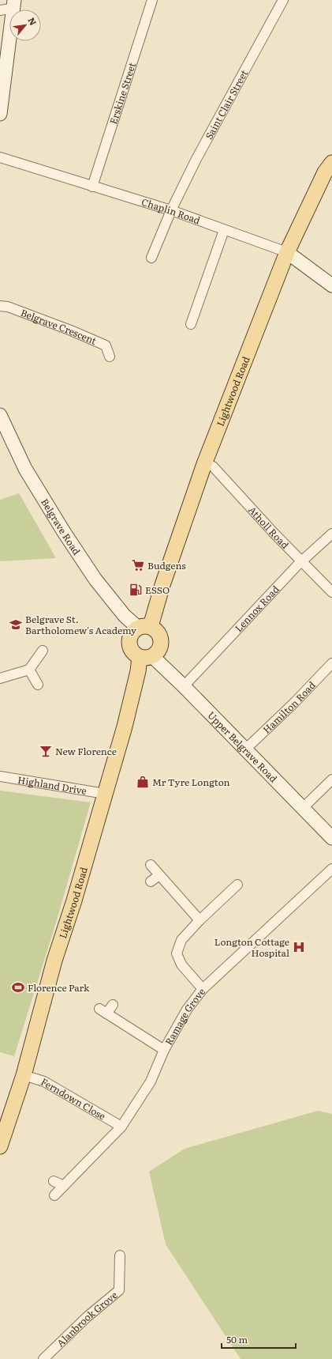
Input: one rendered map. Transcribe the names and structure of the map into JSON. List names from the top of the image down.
{
  "streets": {
    "main road": [
      "Chaplin Road",
      "Lightwood Road",
      "Belgrave Road",
      "Upper Belgrave Road"
    ],
    "street": [
      "Erskine Street",
      "Saint Clair Street",
      "Belgrave Crescent",
      "Atholl Road",
      "Lennox Road",
      "Hamilton Road",
      "Highland Drive",
      "Ramage Grove",
      "Ferndown Close",
      "Alanbrook Grove"
    ]
  },
  "crossings": [
    ["Erskine Street", "Chaplin Road"],
    ["Saint Clair Street", "Chaplin Road"],
    ["Chaplin Road", "Lightwood Road"],
    ["Lightwood Road", "Belgrave Road"],
    ["Lightwood Road", "Atholl Road"],
    ["Lightwood Road", "Upper Belgrave Road"],
    ["Lightwood Road", "Highland Drive"],
    ["Lightwood Road", "Ferndown Close"],
    ["Belgrave Road", "Upper Belgrave Road"],
    ["Atholl Road", "Lennox Road"],
    ["Lennox Road", "Upper Belgrave Road"],
    ["Hamilton Road", "Upper Belgrave Road"],
    ["Ramage Grove", "Ferndown Close"]
  ],
  "places": {
    "supermarket": ["Budgens"],
    "fuel station": ["ESSO"],
    "school or university": ["Belgrave St. Bartholomew's Academy"],
    "bar": ["New Florence"],
    "shop": ["Mr Tyre Longton"],
    "hospital": ["Longton Cottage Hospital"],
    "sports": ["Florence Park"]
  },
  "scale_bar": "50 m",
  "north": "top right"
}
